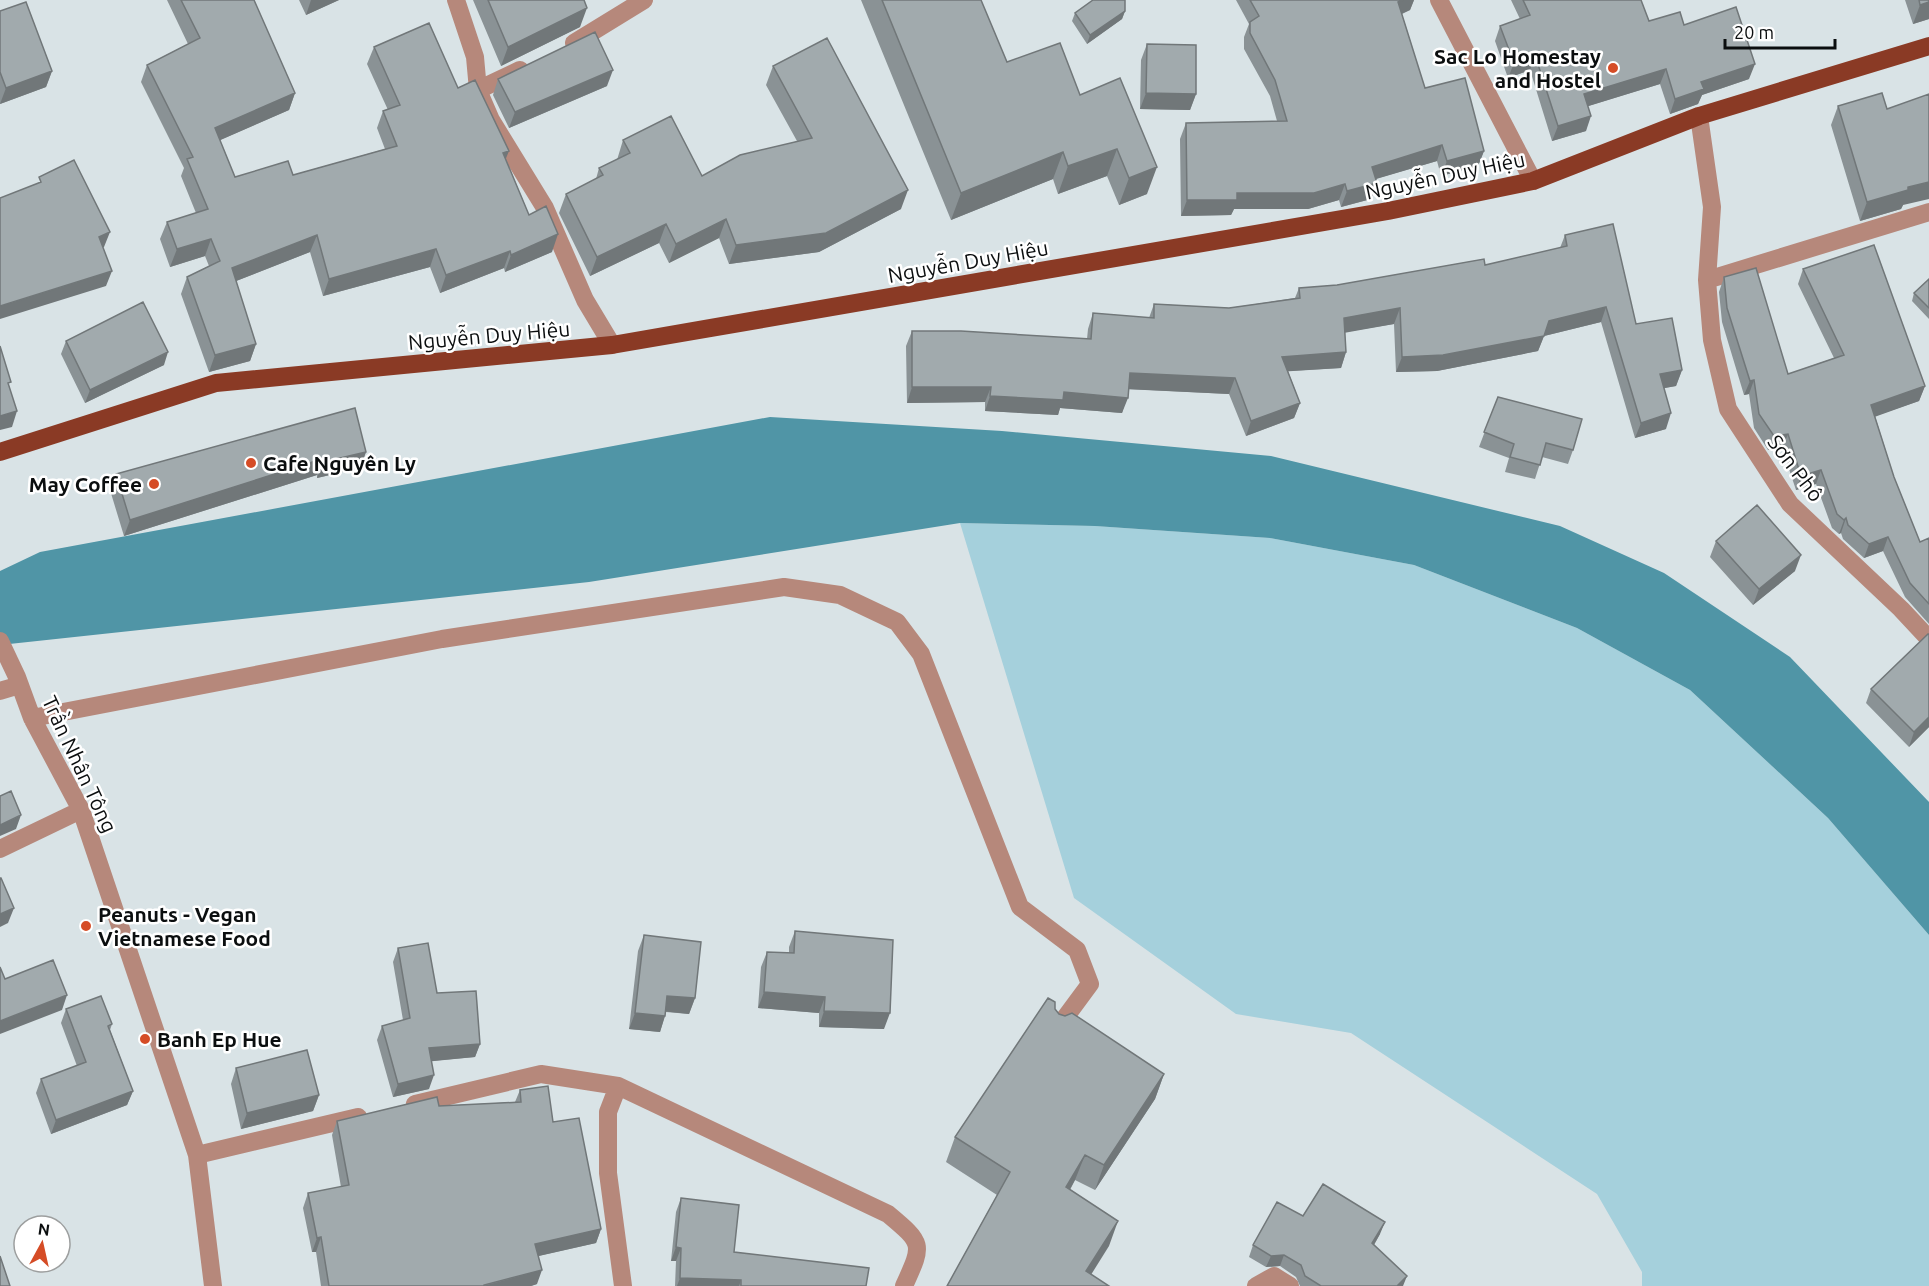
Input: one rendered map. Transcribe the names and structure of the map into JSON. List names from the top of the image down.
{
  "streets": {
    "main road": ["Nguyễn Duy Hiệu"],
    "street": ["Sơn Phô", "Trần Nhân Tông"]
  },
  "crossings": [
    ["Nguyễn Duy Hiệu", "Sơn Phô"]
  ],
  "places": [
    "Sac Lo Homestay and Hostel",
    "Cafe Nguyên Ly",
    "May Coffee",
    "Peanuts - Vegan Vietnamese Food",
    "Banh Ep Hue"
  ],
  "scale_bar": "20 m",
  "north": "top"
}
